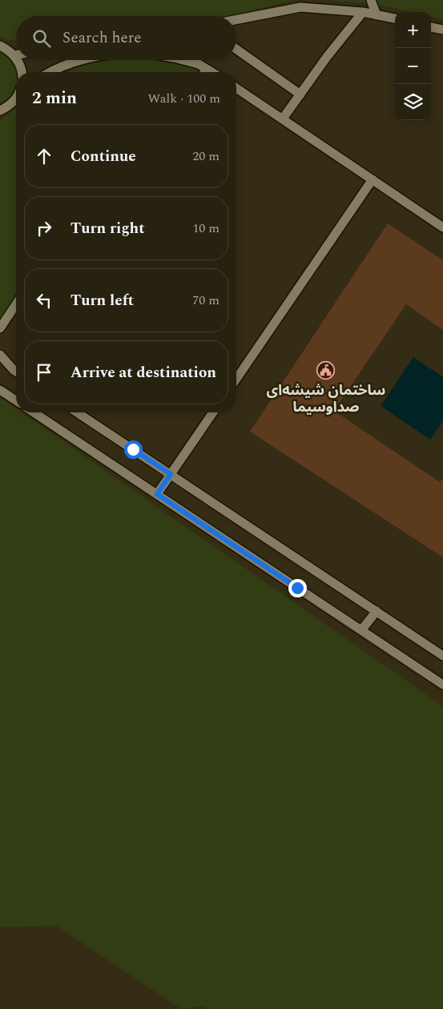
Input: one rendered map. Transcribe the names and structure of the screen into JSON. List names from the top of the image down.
{
  "places": {
    "public building": ["ساختمان شیشه‌ای صداوسیما"]
  },
  "page": {
    "map_buttons": ["+", "−"],
    "search": "Search here",
    "heading": ["2 min", "Walk · 100 m"],
    "list": [
      ["Continue", "20 m"],
      ["Turn right", "10 m"],
      ["Turn left", "70 m"],
      "Arrive at destination"
    ]
  }
}
